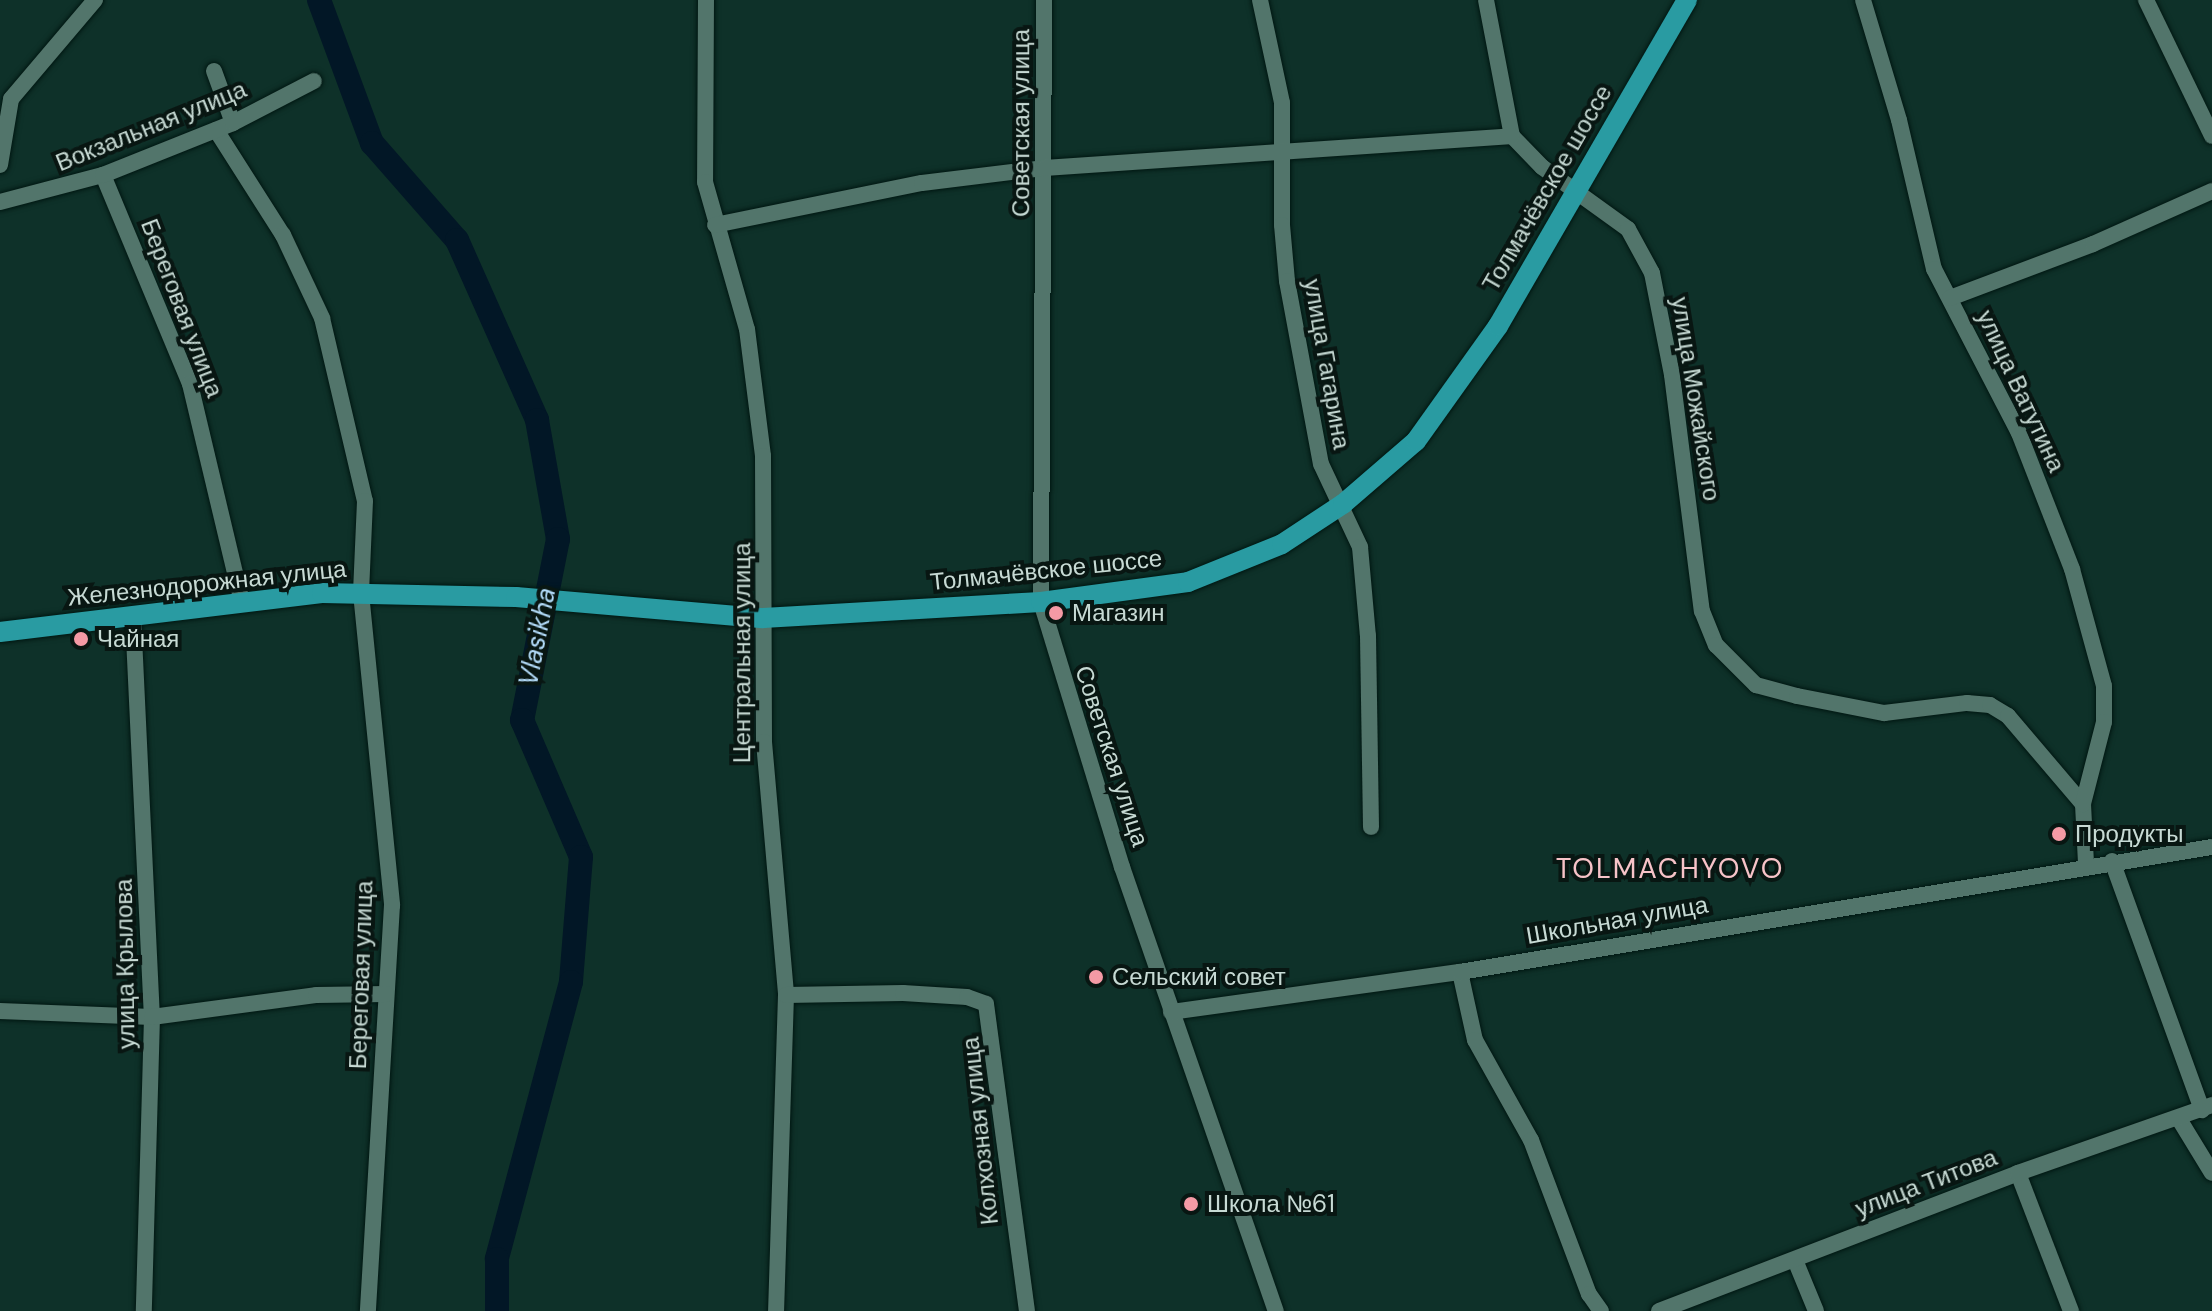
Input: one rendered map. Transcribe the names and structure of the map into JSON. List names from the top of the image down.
{
  "streets": {
    "main road": ["Толмачёвское шоссе", "Железнодорожная улица"],
    "street": [
      "Советская улица",
      "Вокзальная улица",
      "Береговая улица",
      "улица Гагарина",
      "улица Ватутина",
      "улица Можайского",
      "Центральная улица",
      "Школьная улица",
      "улица Крылова",
      "Колхозная улица",
      "улица Титова"
    ]
  },
  "crossings": [
    ["Советская улица", "Толмачёвское шоссе"],
    ["Советская улица", "Школьная улица"],
    ["Вокзальная улица", "Береговая улица"],
    ["Толмачёвское шоссе", "улица Гагарина"],
    ["Толмачёвское шоссе", "улица Можайского"],
    ["Толмачёвское шоссе", "Железнодорожная улица"],
    ["Толмачёвское шоссе", "Центральная улица"],
    ["Береговая улица", "Железнодорожная улица"],
    ["улица Ватутина", "улица Можайского"],
    ["улица Ватутина", "Школьная улица"],
    ["Железнодорожная улица", "улица Крылова"],
    ["Центральная улица", "Колхозная улица"]
  ],
  "districts": ["TOLMACHYOVO"],
  "water": ["Vlasikha"],
  "places": [
    "Магазин",
    "Чайная",
    "Продукты",
    "Сельский совет",
    "Школа №61"
  ]
}
